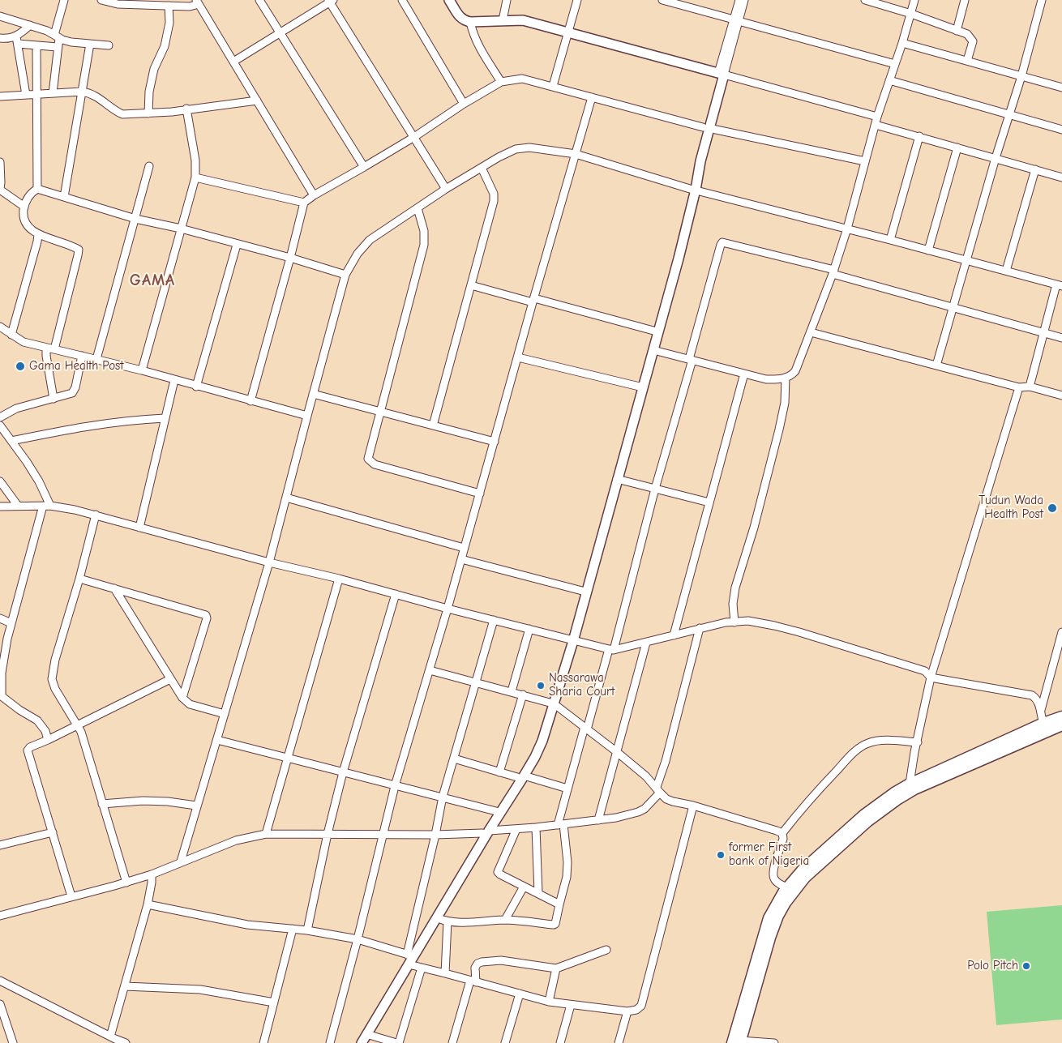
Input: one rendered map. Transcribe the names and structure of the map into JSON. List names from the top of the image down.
{
  "districts": ["GAMA"],
  "places": [
    "Gama Health Post",
    "Tudun Wada Health Post",
    "Nassarawa Sharia Court",
    "former First bank of Nigeria",
    "Polo Pitch"
  ]
}
